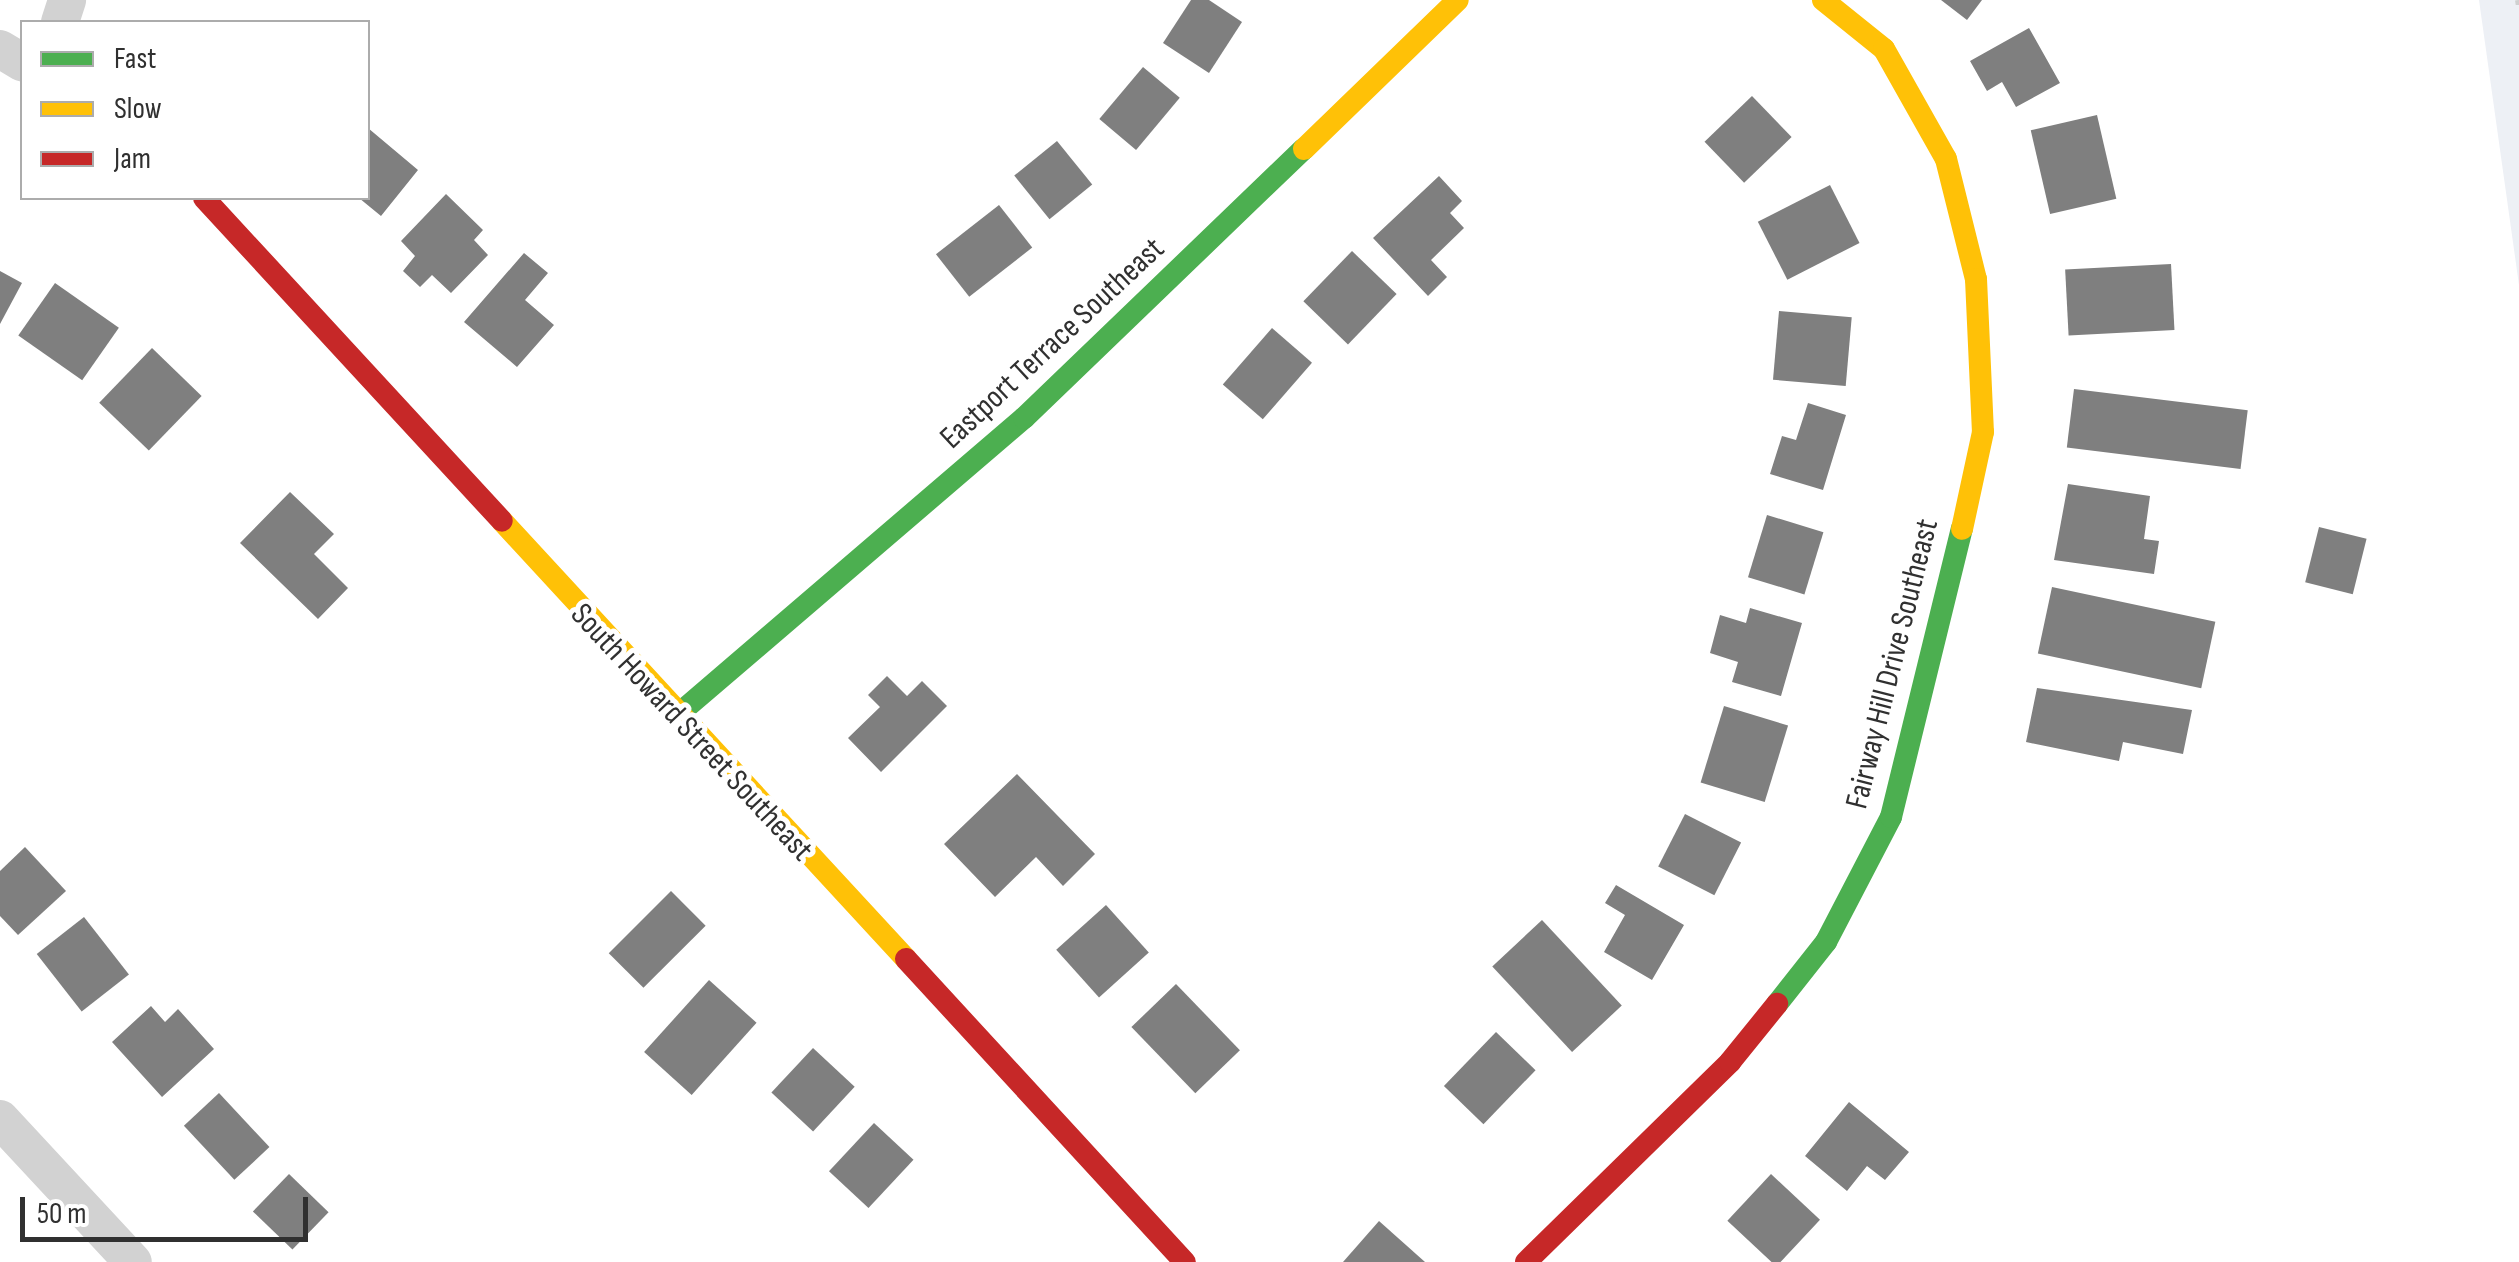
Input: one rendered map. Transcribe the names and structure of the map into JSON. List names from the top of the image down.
{
  "streets": {
    "street": ["Eastport Terrace Southeast", "Fairway Hill Drive Southeast", "South Howard Street Southeast"]
  },
  "crossings": [
    ["Eastport Terrace Southeast", "South Howard Street Southeast"]
  ],
  "legend": ["Fast", "Slow", "Jam"],
  "scale_bar": "50 m"
}
